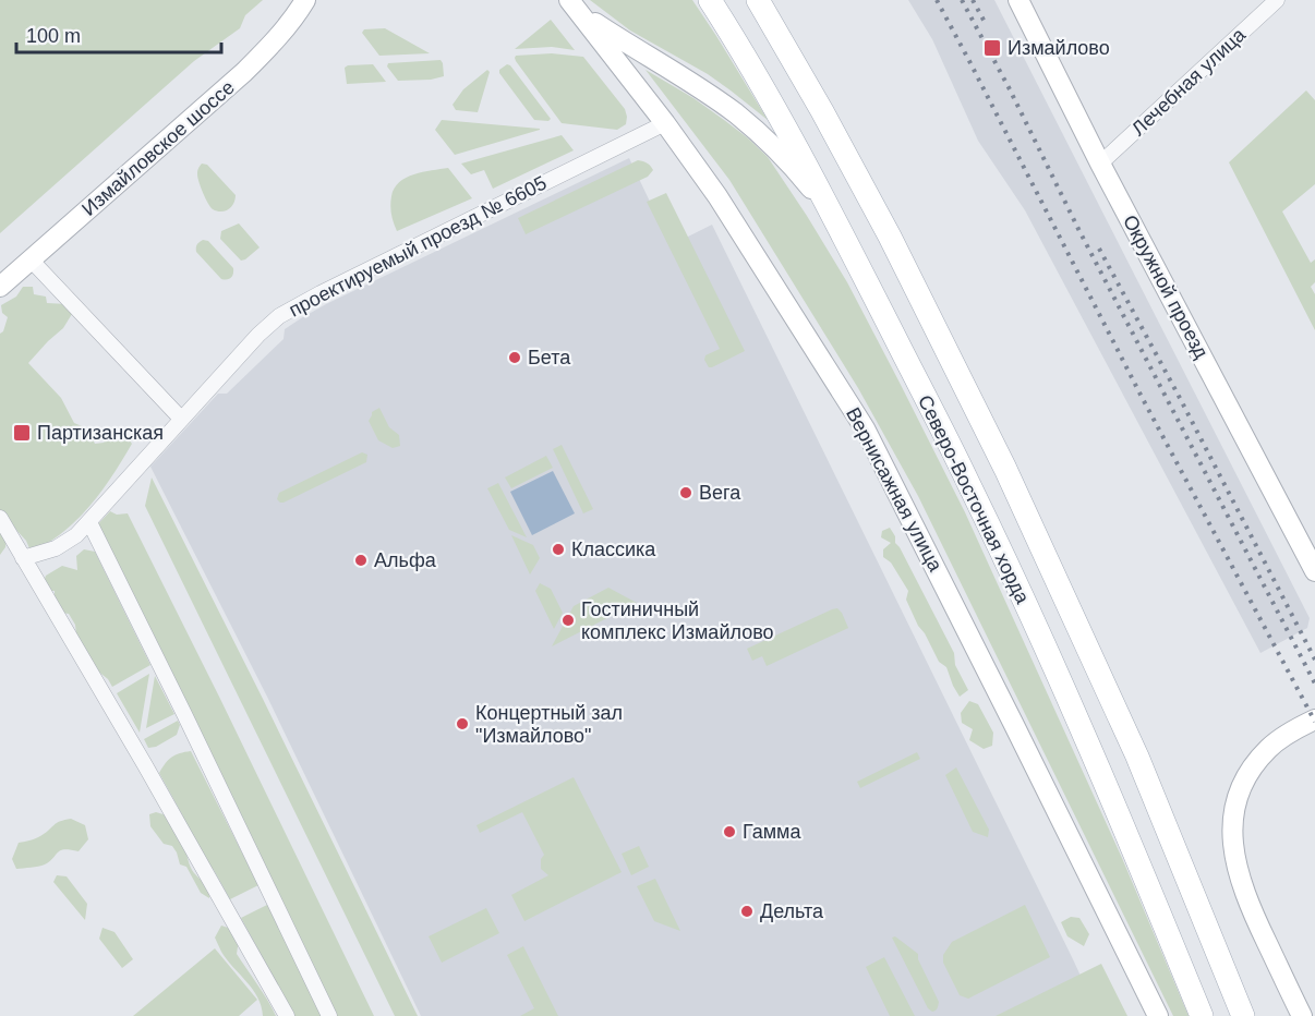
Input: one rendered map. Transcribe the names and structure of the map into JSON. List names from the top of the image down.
{
  "streets": {
    "main road": ["Северо-Восточная хорда"],
    "street": [
      "Лечебная улица",
      "Измайловское шоссе",
      "проектируемый проезд № 6605",
      "Окружной проезд",
      "Вернисажная улица"
    ]
  },
  "crossings": [
    ["Лечебная улица", "Окружной проезд"],
    ["проектируемый проезд № 6605", "Вернисажная улица"]
  ],
  "places": {
    "transit": ["Измайлово", "Партизанская"],
    "other": [
      "Бета",
      "Вега",
      "Классика",
      "Альфа",
      "Гостиничный комплекс Измайлово",
      "Концертный зал \"Измайлово\"",
      "Гамма",
      "Дельта"
    ]
  },
  "scale_bar": "100 m"
}
